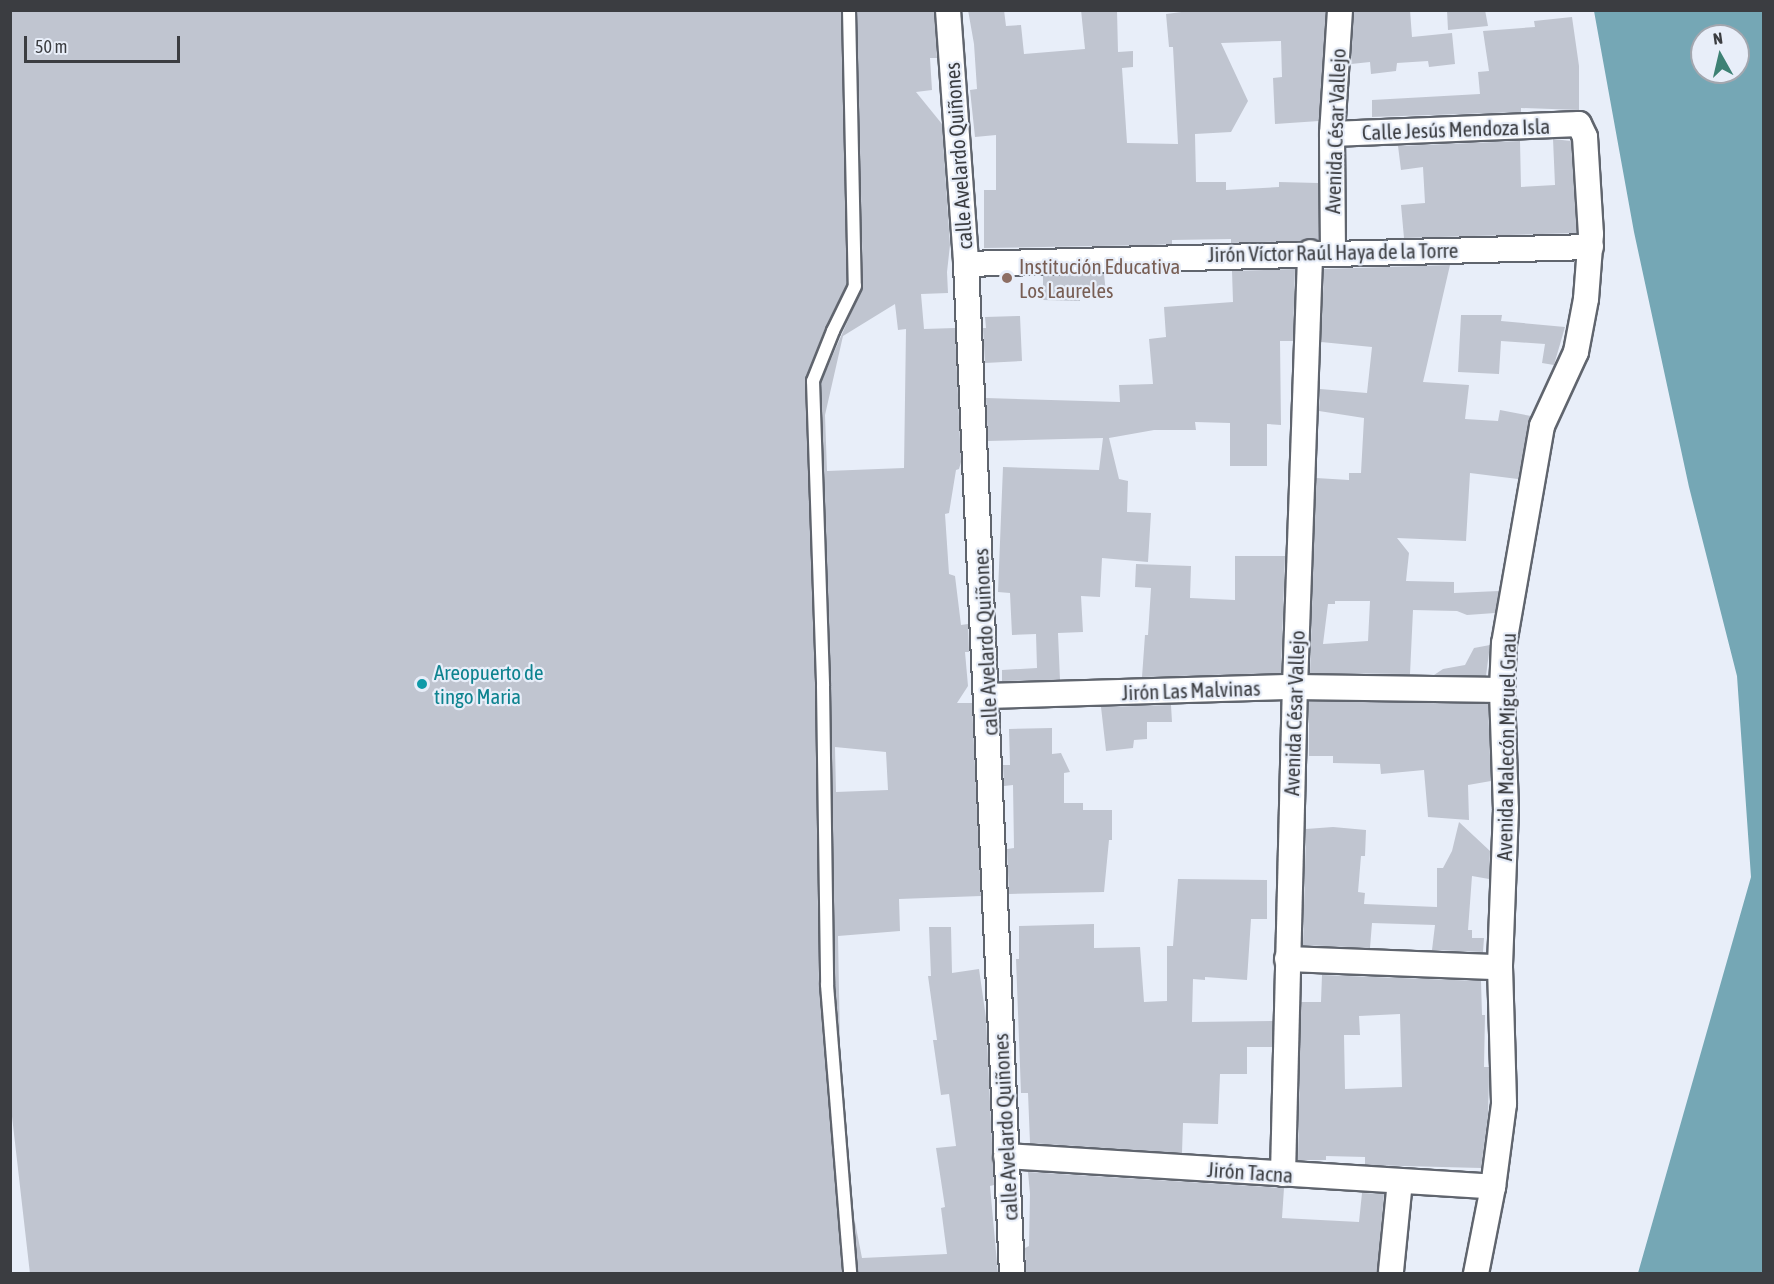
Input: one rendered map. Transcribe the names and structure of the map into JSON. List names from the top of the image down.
{
  "streets": {
    "street": [
      "Calle Jesús Mendoza Isla",
      "Avenida César Vallejo",
      "calle Avelardo Quiñones",
      "Jirón Víctor Raúl Haya de la Torre",
      "Jirón Las Malvinas",
      "Avenida Malecón Miguel Grau",
      "Jirón Tacna"
    ]
  },
  "crossings": [
    ["Calle Jesús Mendoza Isla", "Avenida César Vallejo"],
    ["Calle Jesús Mendoza Isla", "Avenida Malecón Miguel Grau"],
    ["Avenida César Vallejo", "Jirón Víctor Raúl Haya de la Torre"],
    ["Avenida César Vallejo", "Jirón Las Malvinas"],
    ["Avenida César Vallejo", "Jirón Tacna"],
    ["calle Avelardo Quiñones", "Jirón Víctor Raúl Haya de la Torre"],
    ["calle Avelardo Quiñones", "Jirón Las Malvinas"],
    ["calle Avelardo Quiñones", "Jirón Tacna"],
    ["Jirón Víctor Raúl Haya de la Torre", "Avenida Malecón Miguel Grau"],
    ["Jirón Las Malvinas", "Avenida Malecón Miguel Grau"],
    ["Avenida Malecón Miguel Grau", "Jirón Tacna"]
  ],
  "places": ["Institución Educativa Los Laureles", "Areopuerto de tingo Maria"],
  "scale_bar": "50 m",
  "north": "top"
}
